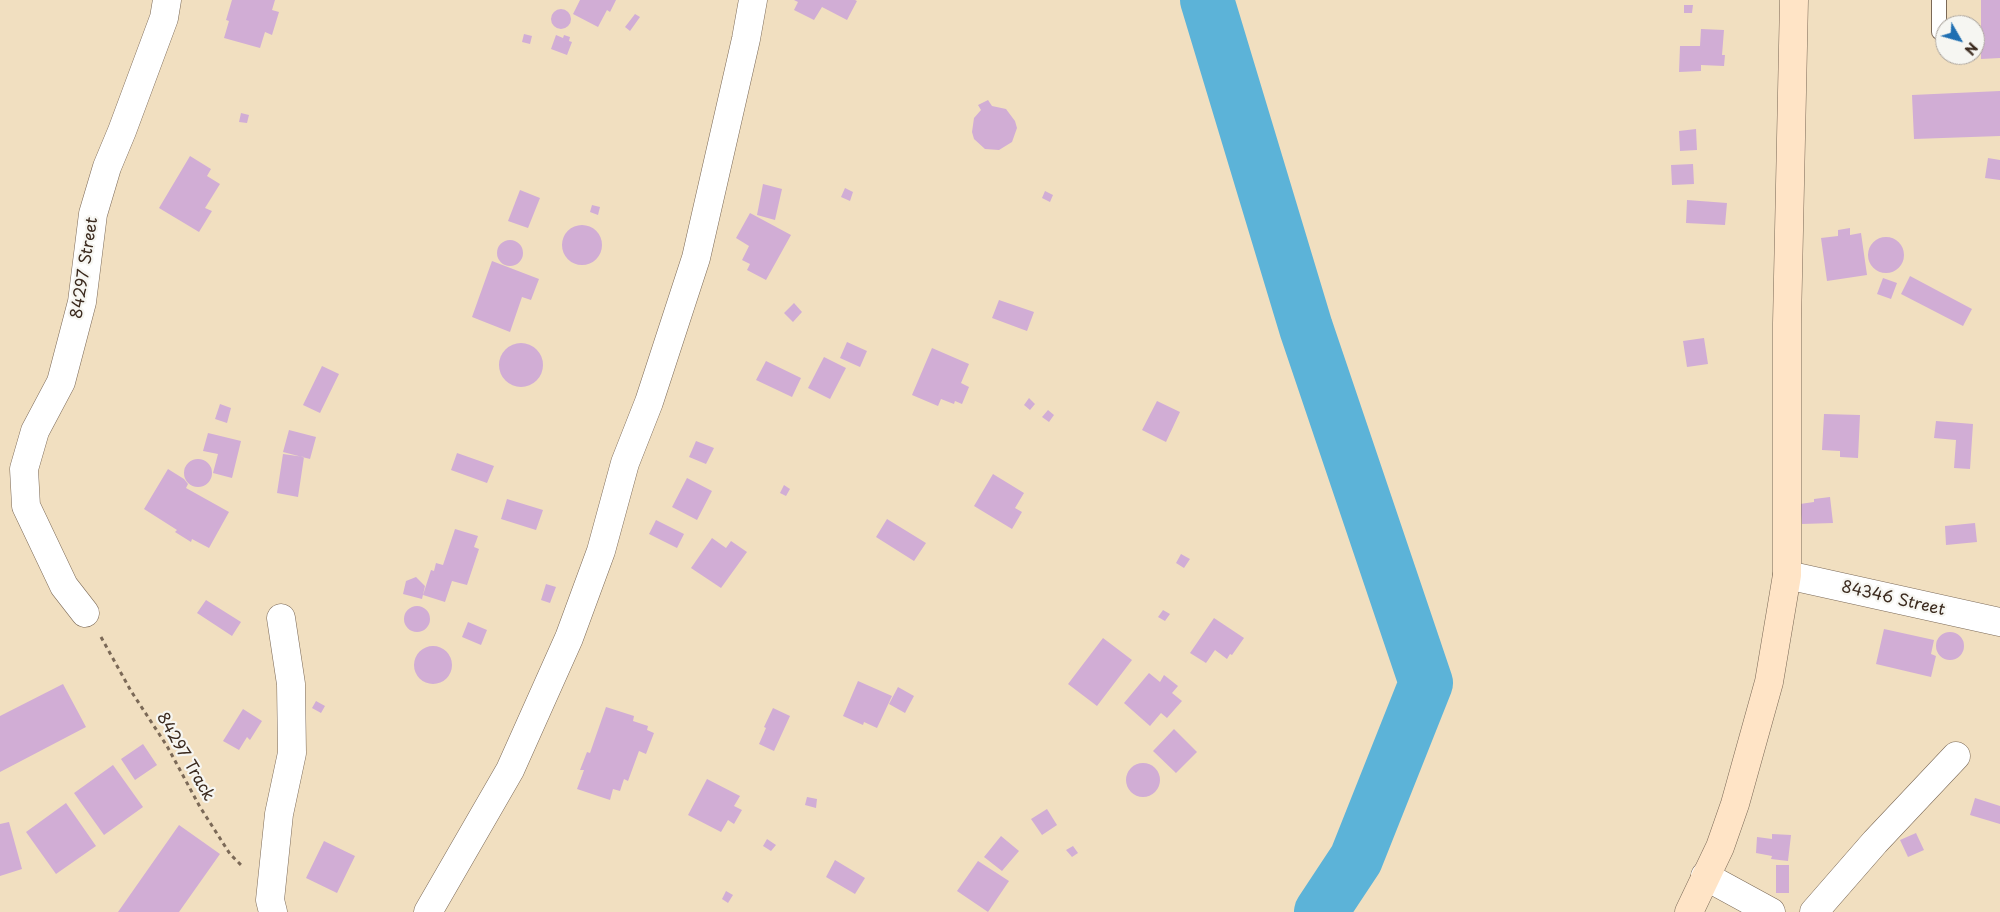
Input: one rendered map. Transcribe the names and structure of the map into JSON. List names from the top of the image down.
{
  "streets": {
    "street": ["84297 Street", "84346 Street"],
    "path": ["84297 Track"]
  },
  "crossings": [
    ["84297 Street", "84297 Track"]
  ],
  "north": "bottom right"
}
